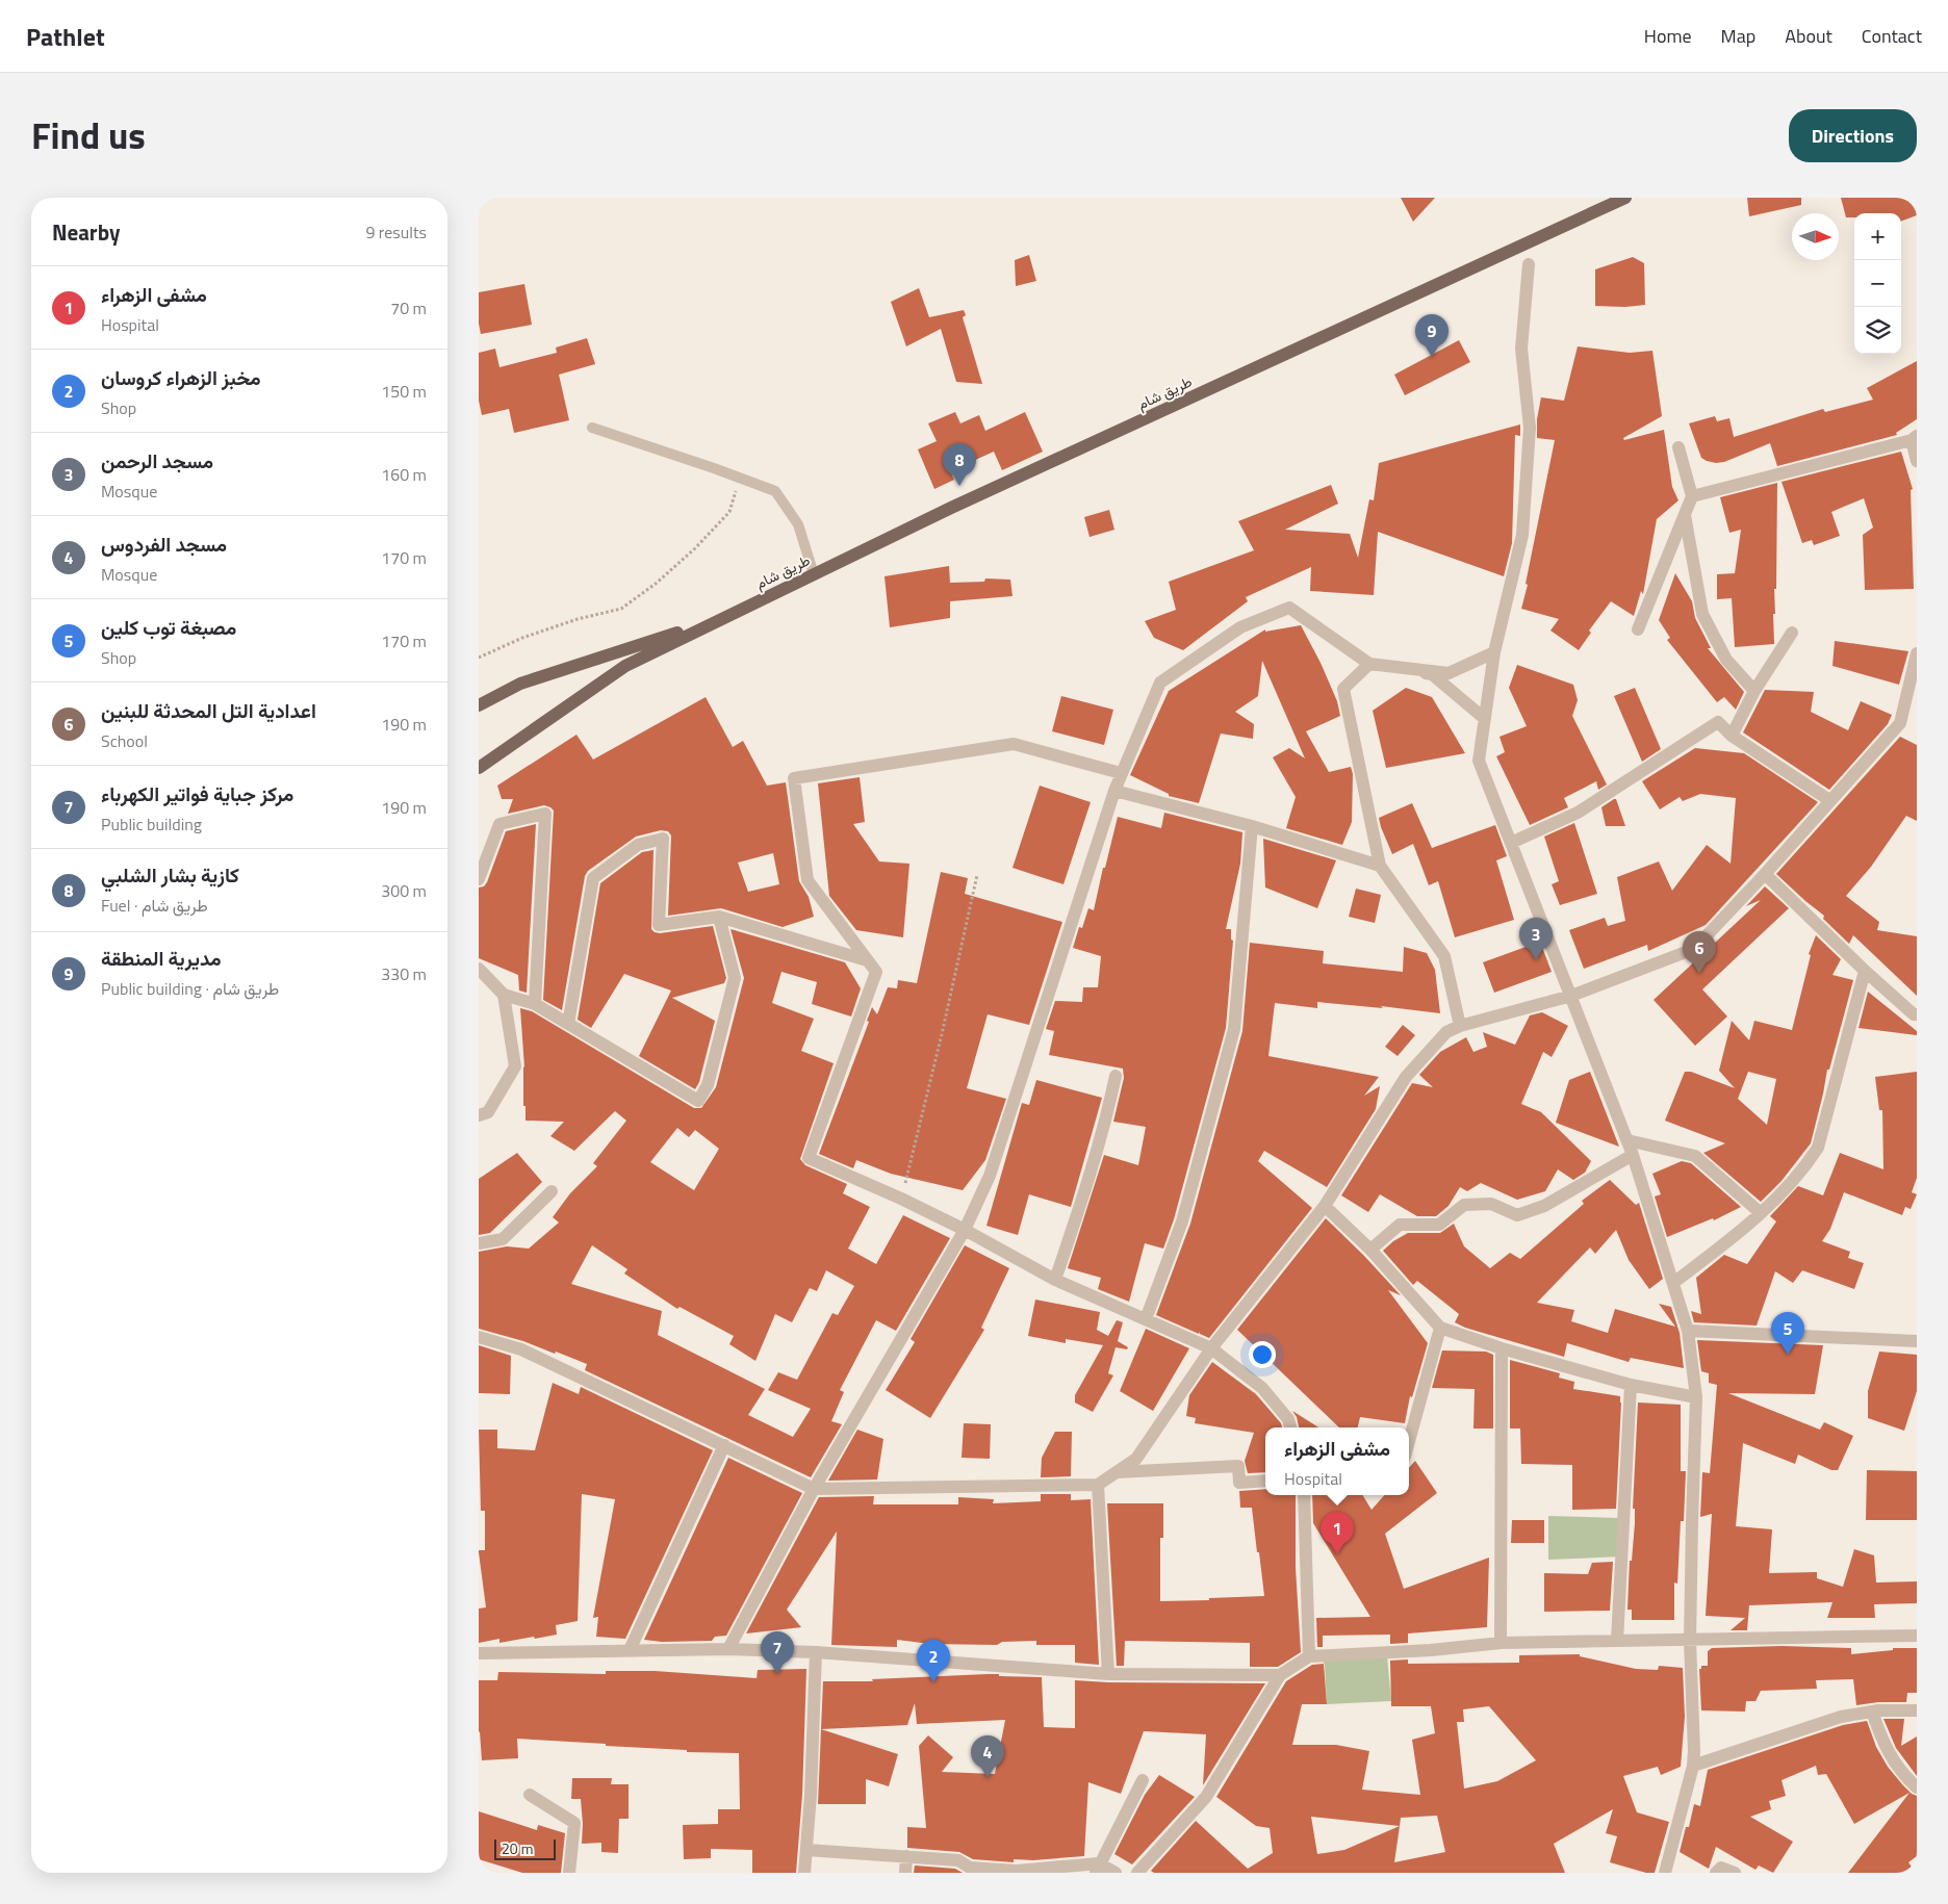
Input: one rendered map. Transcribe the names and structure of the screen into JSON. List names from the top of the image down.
{
  "streets": {
    "main road": ["طريق شام"]
  },
  "scale_bar": "20 m",
  "north": "right",
  "page": {
    "header": "Pathlet",
    "nav": [
      "Home",
      "Map",
      "About",
      "Contact"
    ],
    "title": "Find us",
    "buttons": "Directions",
    "heading": ["Nearby", "9 results"],
    "map_buttons": ["+", "−"],
    "list": [
      {
        "mark": "1",
        "name": "مشفى الزهراء",
        "note": "Hospital",
        "value": "70 m"
      },
      {
        "mark": "2",
        "name": "مخبز الزهراء كروسان",
        "note": "Shop",
        "value": "150 m"
      },
      {
        "mark": "3",
        "name": "مسجد الرحمن",
        "note": "Mosque",
        "value": "160 m"
      },
      {
        "mark": "4",
        "name": "مسجد الفردوس",
        "note": "Mosque",
        "value": "170 m"
      },
      {
        "mark": "5",
        "name": "مصبغة توب كلين",
        "note": "Shop",
        "value": "170 m"
      },
      {
        "mark": "6",
        "name": "اعدادية التل المحدثة للبنين",
        "note": "School",
        "value": "190 m"
      },
      {
        "mark": "7",
        "name": "مركز جباية فواتير الكهرباء",
        "note": "Public building",
        "value": "190 m"
      },
      {
        "mark": "8",
        "name": "كازية بشار الشلبي",
        "note": "Fuel · طريق شام",
        "value": "300 m"
      },
      {
        "mark": "9",
        "name": "مديرية المنطقة",
        "note": "Public building · طريق شام",
        "value": "330 m"
      }
    ],
    "pins": [
      "9",
      "8",
      "3",
      "6",
      "5",
      "1",
      "7",
      "2",
      "4"
    ],
    "popup": ["مشفى الزهراء", "Hospital"],
    "scale": "20 m"
  }
}
